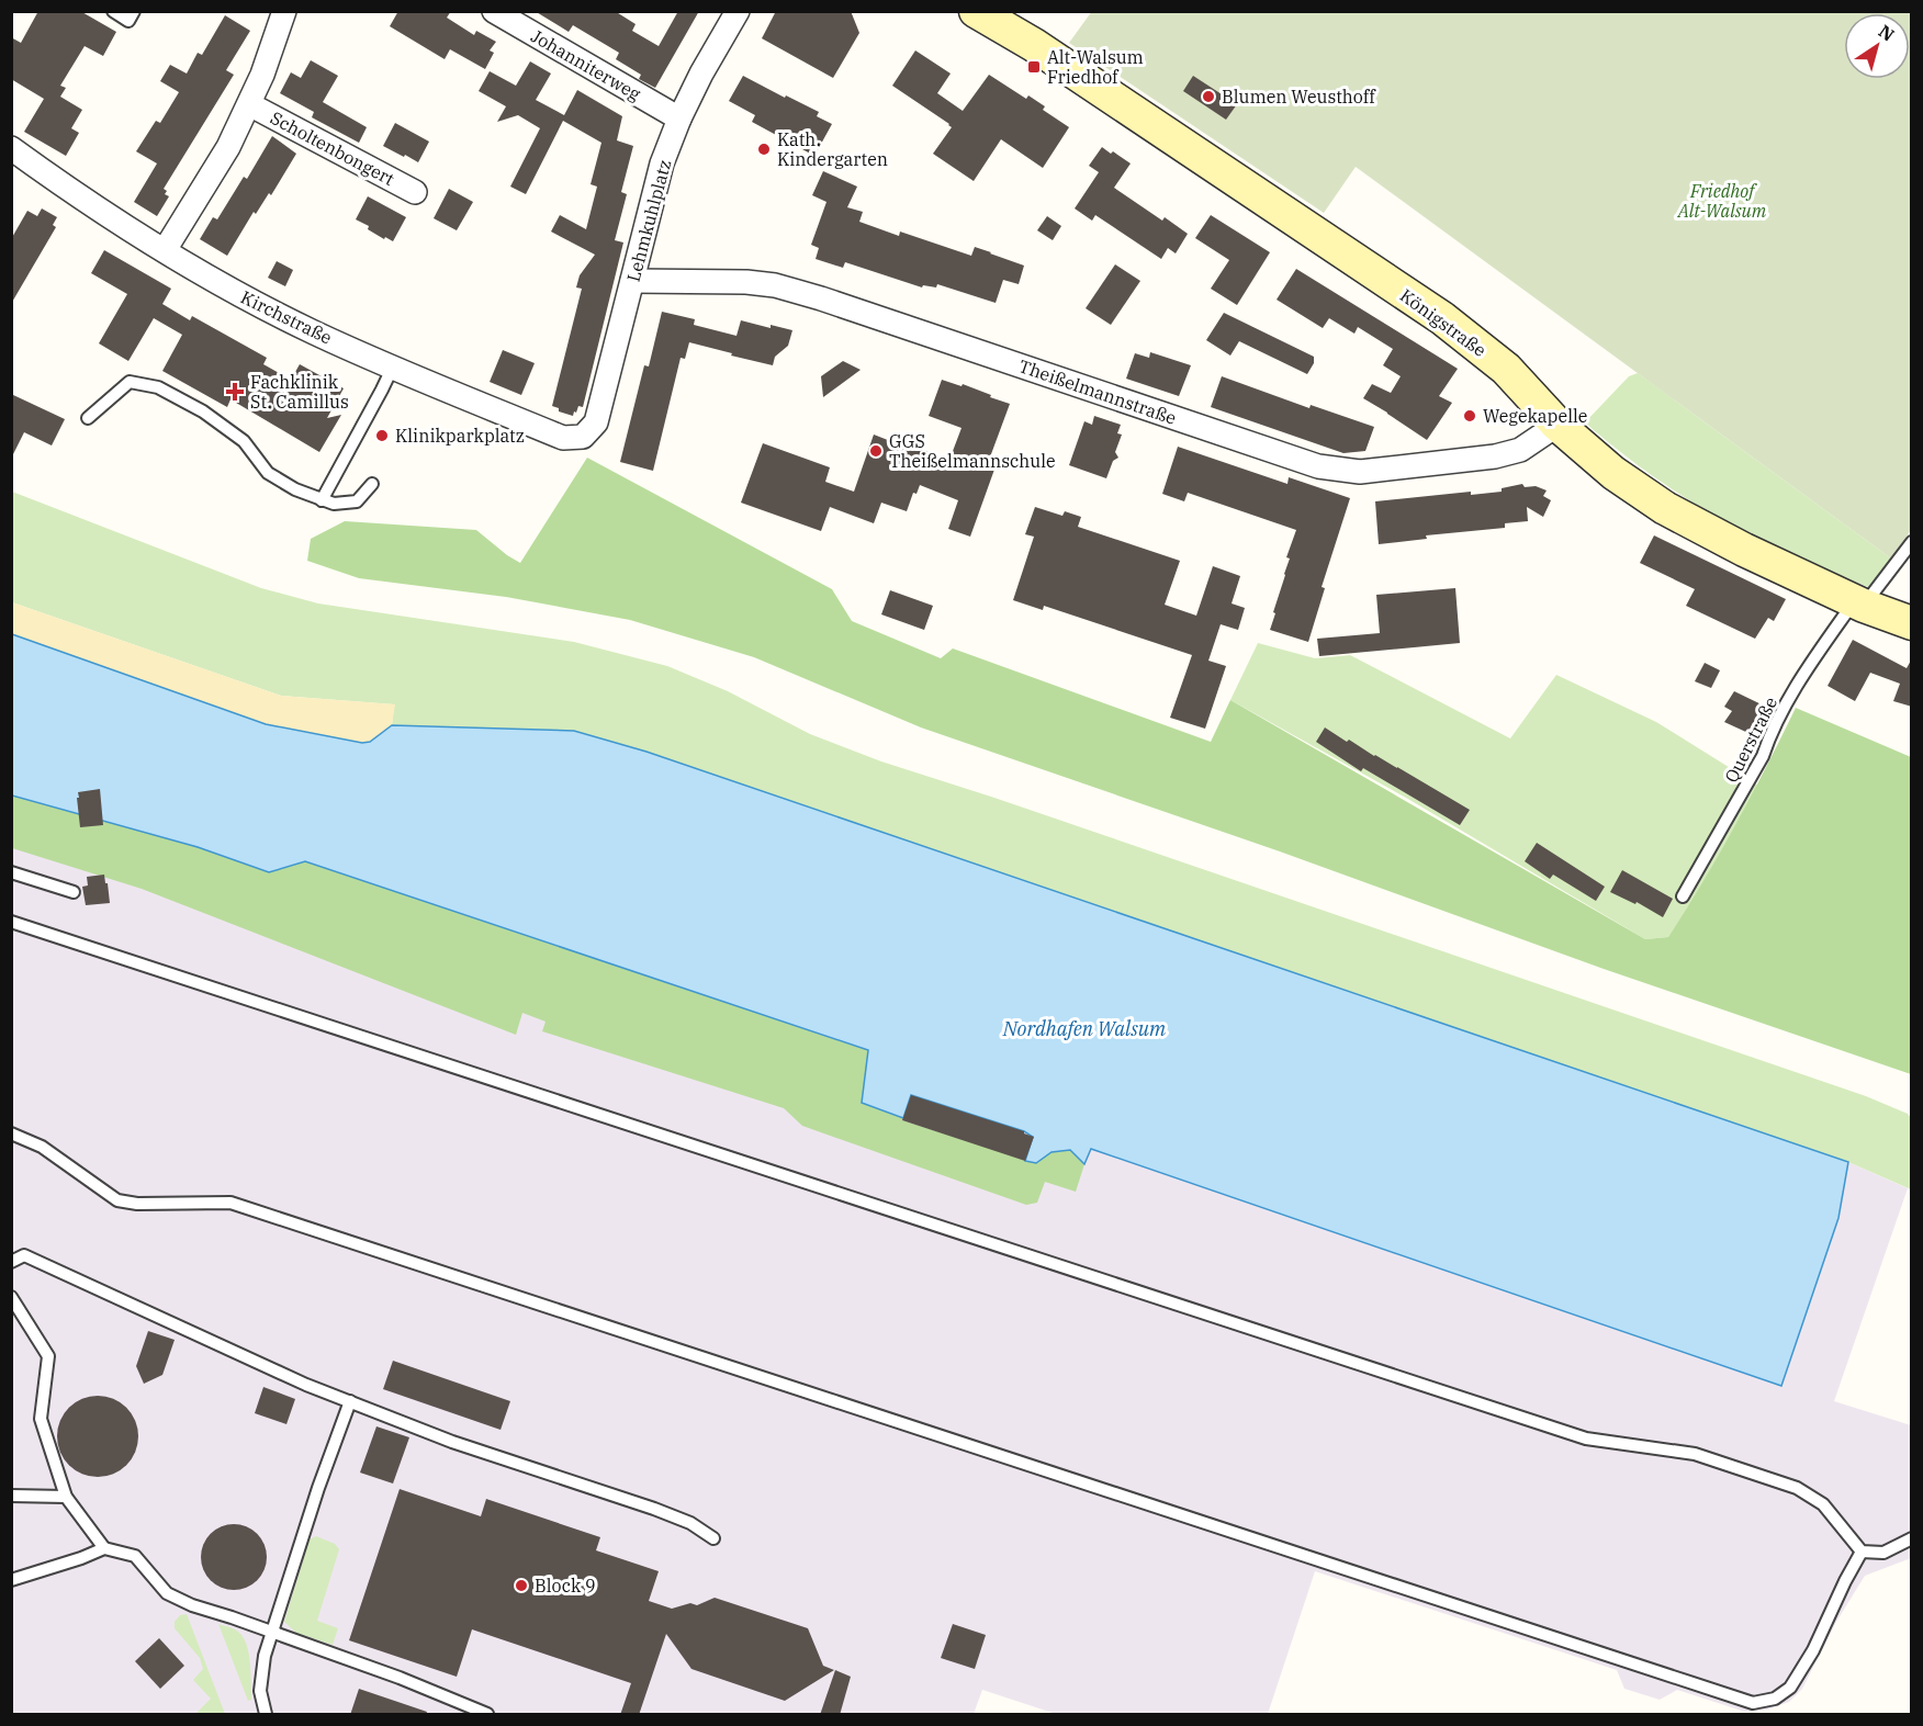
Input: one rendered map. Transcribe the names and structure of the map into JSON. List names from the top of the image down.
{
  "streets": {
    "street": [
      "Johanniterweg",
      "Scholtenbongert",
      "Lehmkuhlplatz",
      "Kirchstraße",
      "Königstraße",
      "Theißelmannstraße"
    ],
    "lane": ["Querstraße"]
  },
  "crossings": [
    ["Johanniterweg", "Lehmkuhlplatz"],
    ["Scholtenbongert", "Kirchstraße"],
    ["Lehmkuhlplatz", "Kirchstraße"],
    ["Lehmkuhlplatz", "Theißelmannstraße"],
    ["Königstraße", "Theißelmannstraße"],
    ["Königstraße", "Querstraße"]
  ],
  "water": ["Nordhafen Walsum"],
  "parks": ["Friedhof Alt-Walsum"],
  "places": {
    "transit": ["Alt-Walsum Friedhof"],
    "other": [
      "Blumen Weusthoff",
      "Kath. Kindergarten",
      "Wegekapelle",
      "Klinikparkplatz",
      "GGS Theißelmannschule",
      "Block 9"
    ],
    "health": ["Fachklinik St. Camillus"]
  },
  "north": "top right"
}
